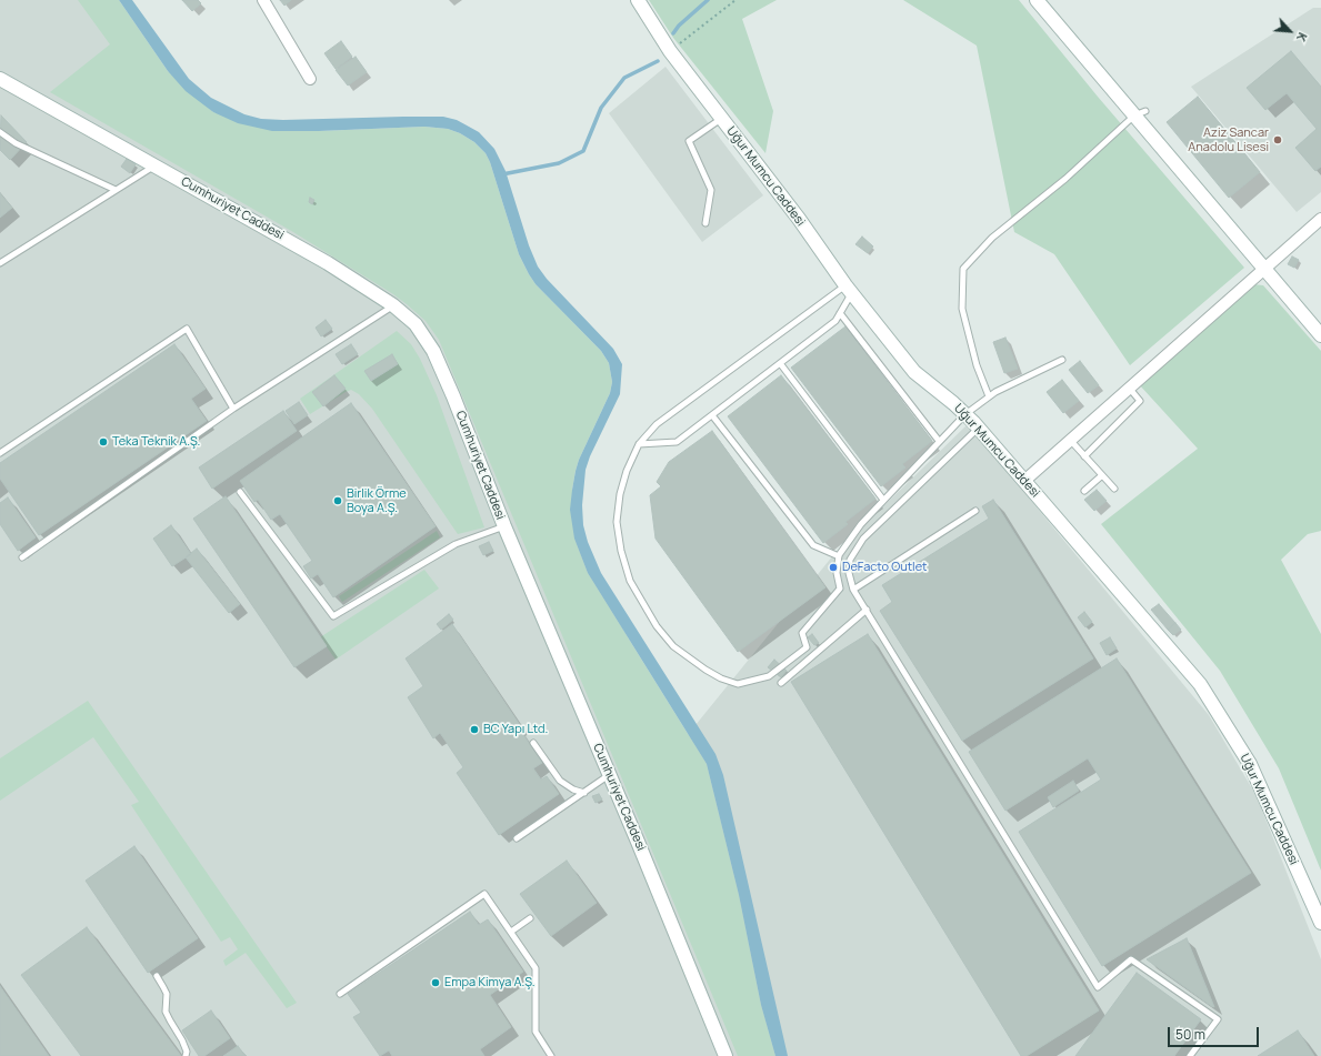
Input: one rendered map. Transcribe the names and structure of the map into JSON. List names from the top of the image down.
{
  "streets": {
    "street": ["Uğur Mumcu Caddesi", "Cumhuriyet Caddesi"]
  },
  "places": [
    "Aziz Sancar Anadolu Lisesi",
    "Teka Teknik A.Ş.",
    "Birlik Örme Boya A.Ş.",
    "DeFacto Outlet",
    "BC Yapı Ltd.",
    "Empa Kimya A.Ş."
  ],
  "scale_bar": "50 m",
  "north": "bottom right"
}
